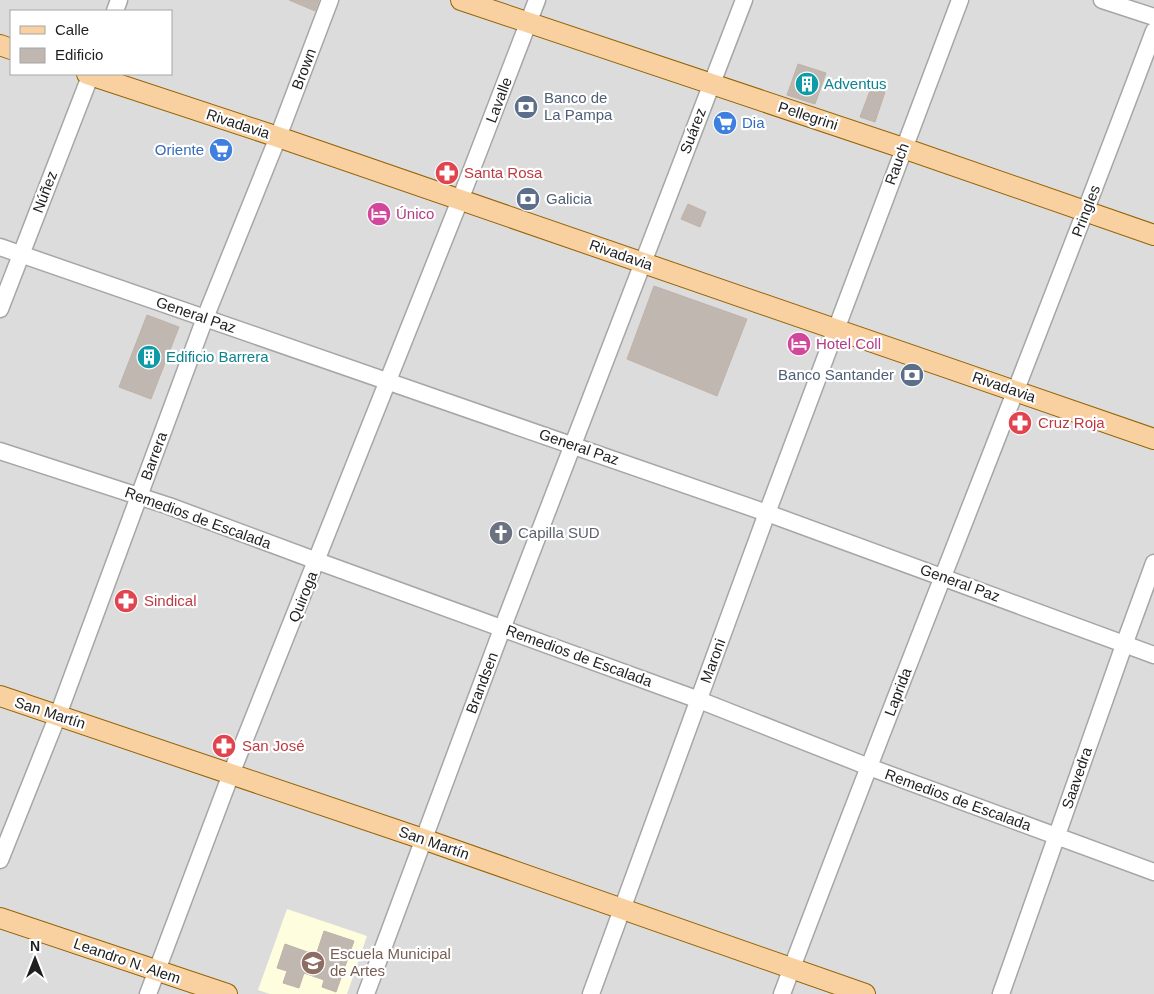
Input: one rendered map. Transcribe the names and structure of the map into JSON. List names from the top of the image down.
{
  "streets": {
    "main road": [
      "Pellegrini",
      "Rivadavia",
      "San Martín",
      "Leandro N. Alem"
    ],
    "street": [
      "Brown",
      "Lavalle",
      "Suárez",
      "Rauch",
      "Núñez",
      "Pringles",
      "General Paz",
      "Barrera",
      "Remedios de Escalada",
      "Quiroga",
      "Maroni",
      "Brandsen",
      "Laprida",
      "Saavedra"
    ]
  },
  "crossings": [
    ["Brown", "Rivadavia"],
    ["Brown", "Barrera"],
    ["Lavalle", "Pellegrini"],
    ["Lavalle", "Rivadavia"],
    ["Lavalle", "Quiroga"],
    ["Pellegrini", "Suárez"],
    ["Pellegrini", "Rauch"],
    ["Pellegrini", "Pringles"],
    ["Rivadavia", "Suárez"],
    ["Rivadavia", "Rauch"],
    ["Rivadavia", "Pringles"],
    ["Rivadavia", "Barrera"],
    ["Rivadavia", "Quiroga"],
    ["Rivadavia", "Maroni"],
    ["Rivadavia", "Brandsen"],
    ["Rivadavia", "Laprida"],
    ["Suárez", "Brandsen"],
    ["Rauch", "Maroni"],
    ["Núñez", "General Paz"],
    ["Pringles", "Laprida"],
    ["General Paz", "Barrera"],
    ["General Paz", "Quiroga"],
    ["General Paz", "Maroni"],
    ["General Paz", "Brandsen"],
    ["General Paz", "Laprida"],
    ["General Paz", "Saavedra"],
    ["Barrera", "Remedios de Escalada"],
    ["Barrera", "San Martín"],
    ["Remedios de Escalada", "Quiroga"],
    ["Remedios de Escalada", "Maroni"],
    ["Remedios de Escalada", "Brandsen"],
    ["Remedios de Escalada", "Laprida"],
    ["Remedios de Escalada", "Saavedra"],
    ["Quiroga", "San Martín"],
    ["Quiroga", "Leandro N. Alem"],
    ["Maroni", "San Martín"],
    ["Brandsen", "San Martín"],
    ["Laprida", "San Martín"]
  ],
  "places": {
    "building": ["Adventus", "Edificio Barrera"],
    "bank": ["Banco de La Pampa", "Galicia", "Banco Santander"],
    "supermarket": ["Dia", "Oriente"],
    "pharmacy": [
      "Santa Rosa",
      "Cruz Roja",
      "Sindical",
      "San José"
    ],
    "hotel": ["Único", "Hotel Coll"],
    "church": ["Capilla SUD"],
    "school or university": ["Escuela Municipal de Artes"]
  },
  "legend": ["Calle", "Edificio"],
  "north": "top"
}
